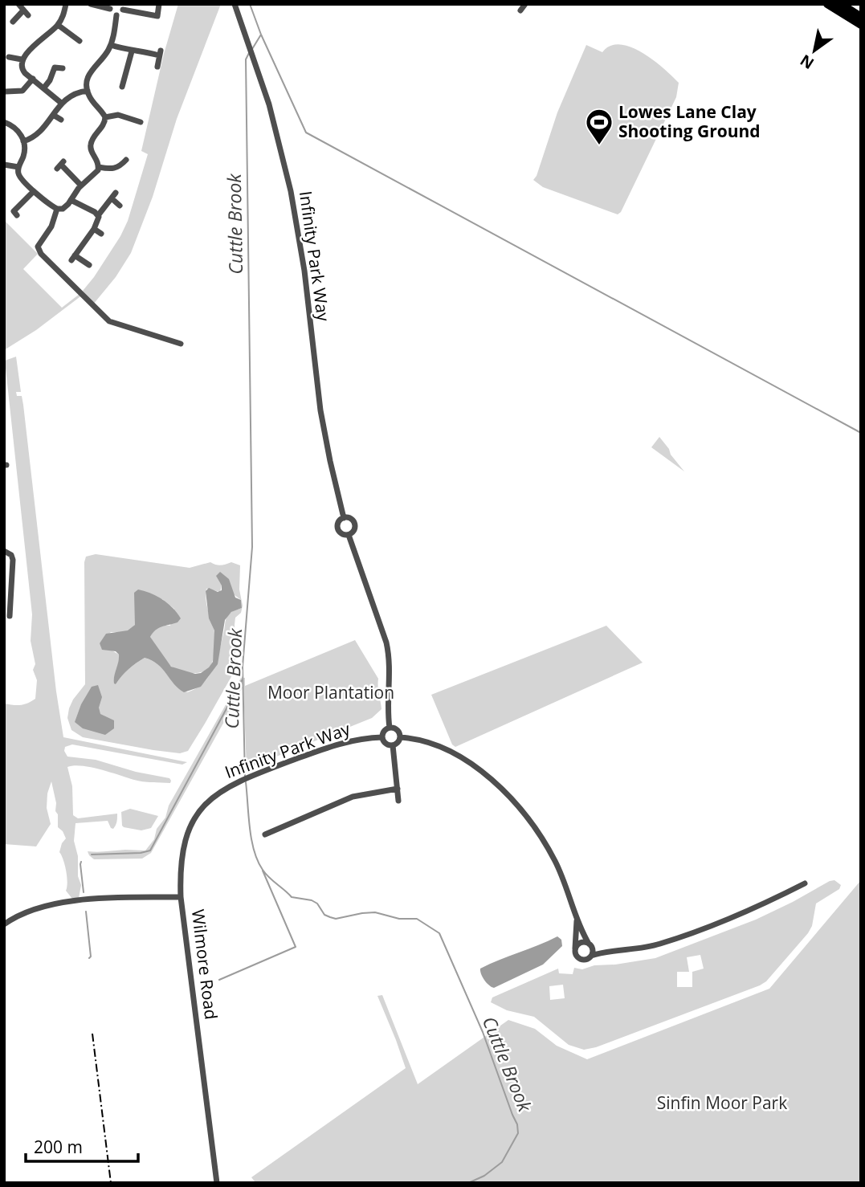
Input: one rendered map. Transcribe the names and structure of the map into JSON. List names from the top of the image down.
{
  "streets": {
    "street": ["Infinity Park Way", "Wilmore Road"]
  },
  "crossings": [
    ["Infinity Park Way", "Wilmore Road"]
  ],
  "water": ["Cuttle Brook"],
  "parks": ["Moor Plantation", "Sinfin Moor Park"],
  "places": {
    "sports": ["Lowes Lane Clay Shooting Ground"]
  },
  "scale_bar": "200 m",
  "north": "bottom left"
}
